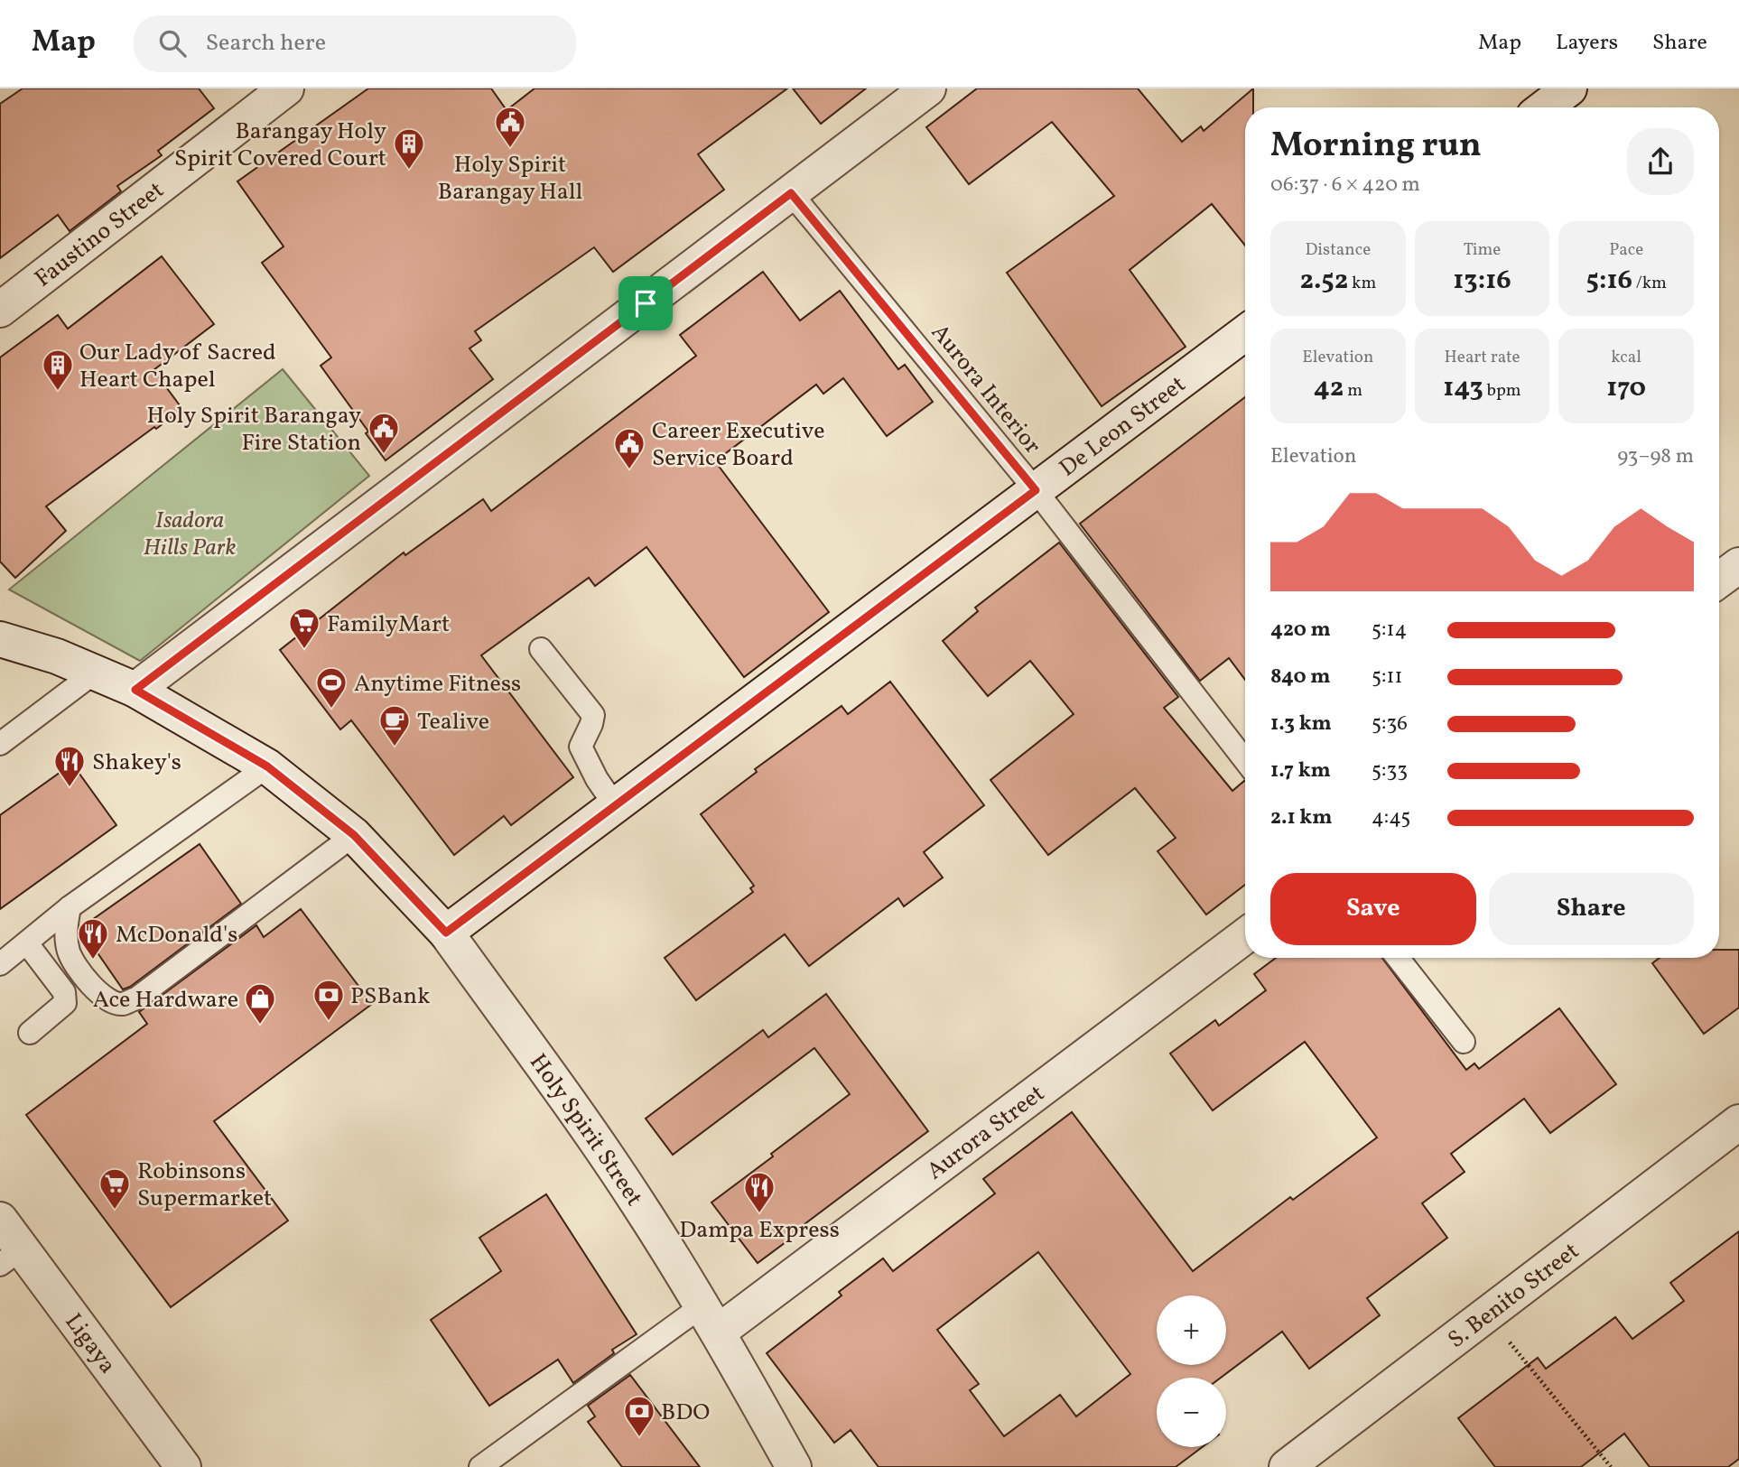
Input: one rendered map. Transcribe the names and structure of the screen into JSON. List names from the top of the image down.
{
  "streets": {
    "street": [
      "Faustino Street",
      "De Leon Street",
      "Holy Spirit Street",
      "Aurora Street",
      "S. Benito Street",
      "Ligaya"
    ],
    "lane": ["Aurora Interior"]
  },
  "crossings": [
    ["Aurora Interior", "De Leon Street"],
    ["De Leon Street", "Holy Spirit Street"],
    ["Holy Spirit Street", "Aurora Street"]
  ],
  "parks": ["Isadora Hills Park"],
  "places": {
    "public building": ["Holy Spirit Barangay Hall", "Holy Spirit Barangay Fire Station", "Career Executive Service Board"],
    "building": ["Barangay Holy Spirit Covered Court", "Our Lady of Sacred Heart Chapel"],
    "supermarket": ["FamilyMart", "Robinsons Supermarket"],
    "sports": ["Anytime Fitness"],
    "cafe": ["Tealive"],
    "restaurant": ["Shakey's", "McDonald's", "Dampa Express"],
    "bank": ["PSBank", "BDO"],
    "shop": ["Ace Hardware"]
  },
  "page": {
    "header": "Map",
    "search": "Search here",
    "nav": ["Map", "Layers", "Share"],
    "heading": ["Morning run", "06:37 · 6 × 420 m"],
    "stats": [
      ["Distance", "2.52 km"],
      ["Time", "13:16"],
      ["Pace", "5:16 /km"],
      ["Elevation", "42 m"],
      ["Heart rate", "143 bpm"],
      ["kcal", "170"]
    ],
    "chart": ["Elevation", "93–98 m"],
    "list": [
      {
        "name": "420 m",
        "note": "5:14"
      },
      {
        "name": "840 m",
        "note": "5:11"
      },
      {
        "name": "1.3 km",
        "note": "5:36"
      },
      {
        "name": "1.7 km",
        "note": "5:33"
      },
      {
        "name": "2.1 km",
        "note": "4:45"
      }
    ],
    "buttons": ["Save", "Share"],
    "map_buttons": ["+", "−"]
  }
}
